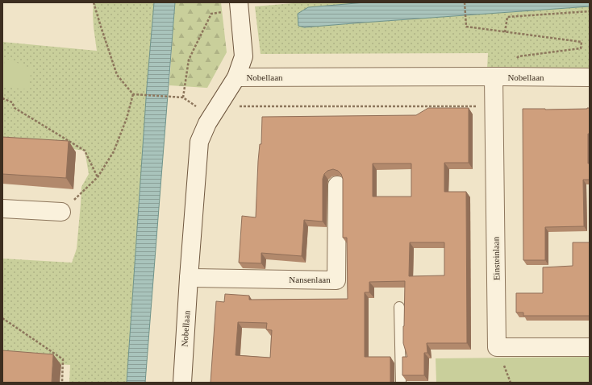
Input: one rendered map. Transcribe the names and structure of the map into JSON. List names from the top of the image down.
{
  "streets": {
    "street": ["Nobellaan", "Einsteinlaan", "Nansenlaan"]
  },
  "crossings": [
    ["Nobellaan", "Einsteinlaan"],
    ["Nobellaan", "Nansenlaan"]
  ]
}
